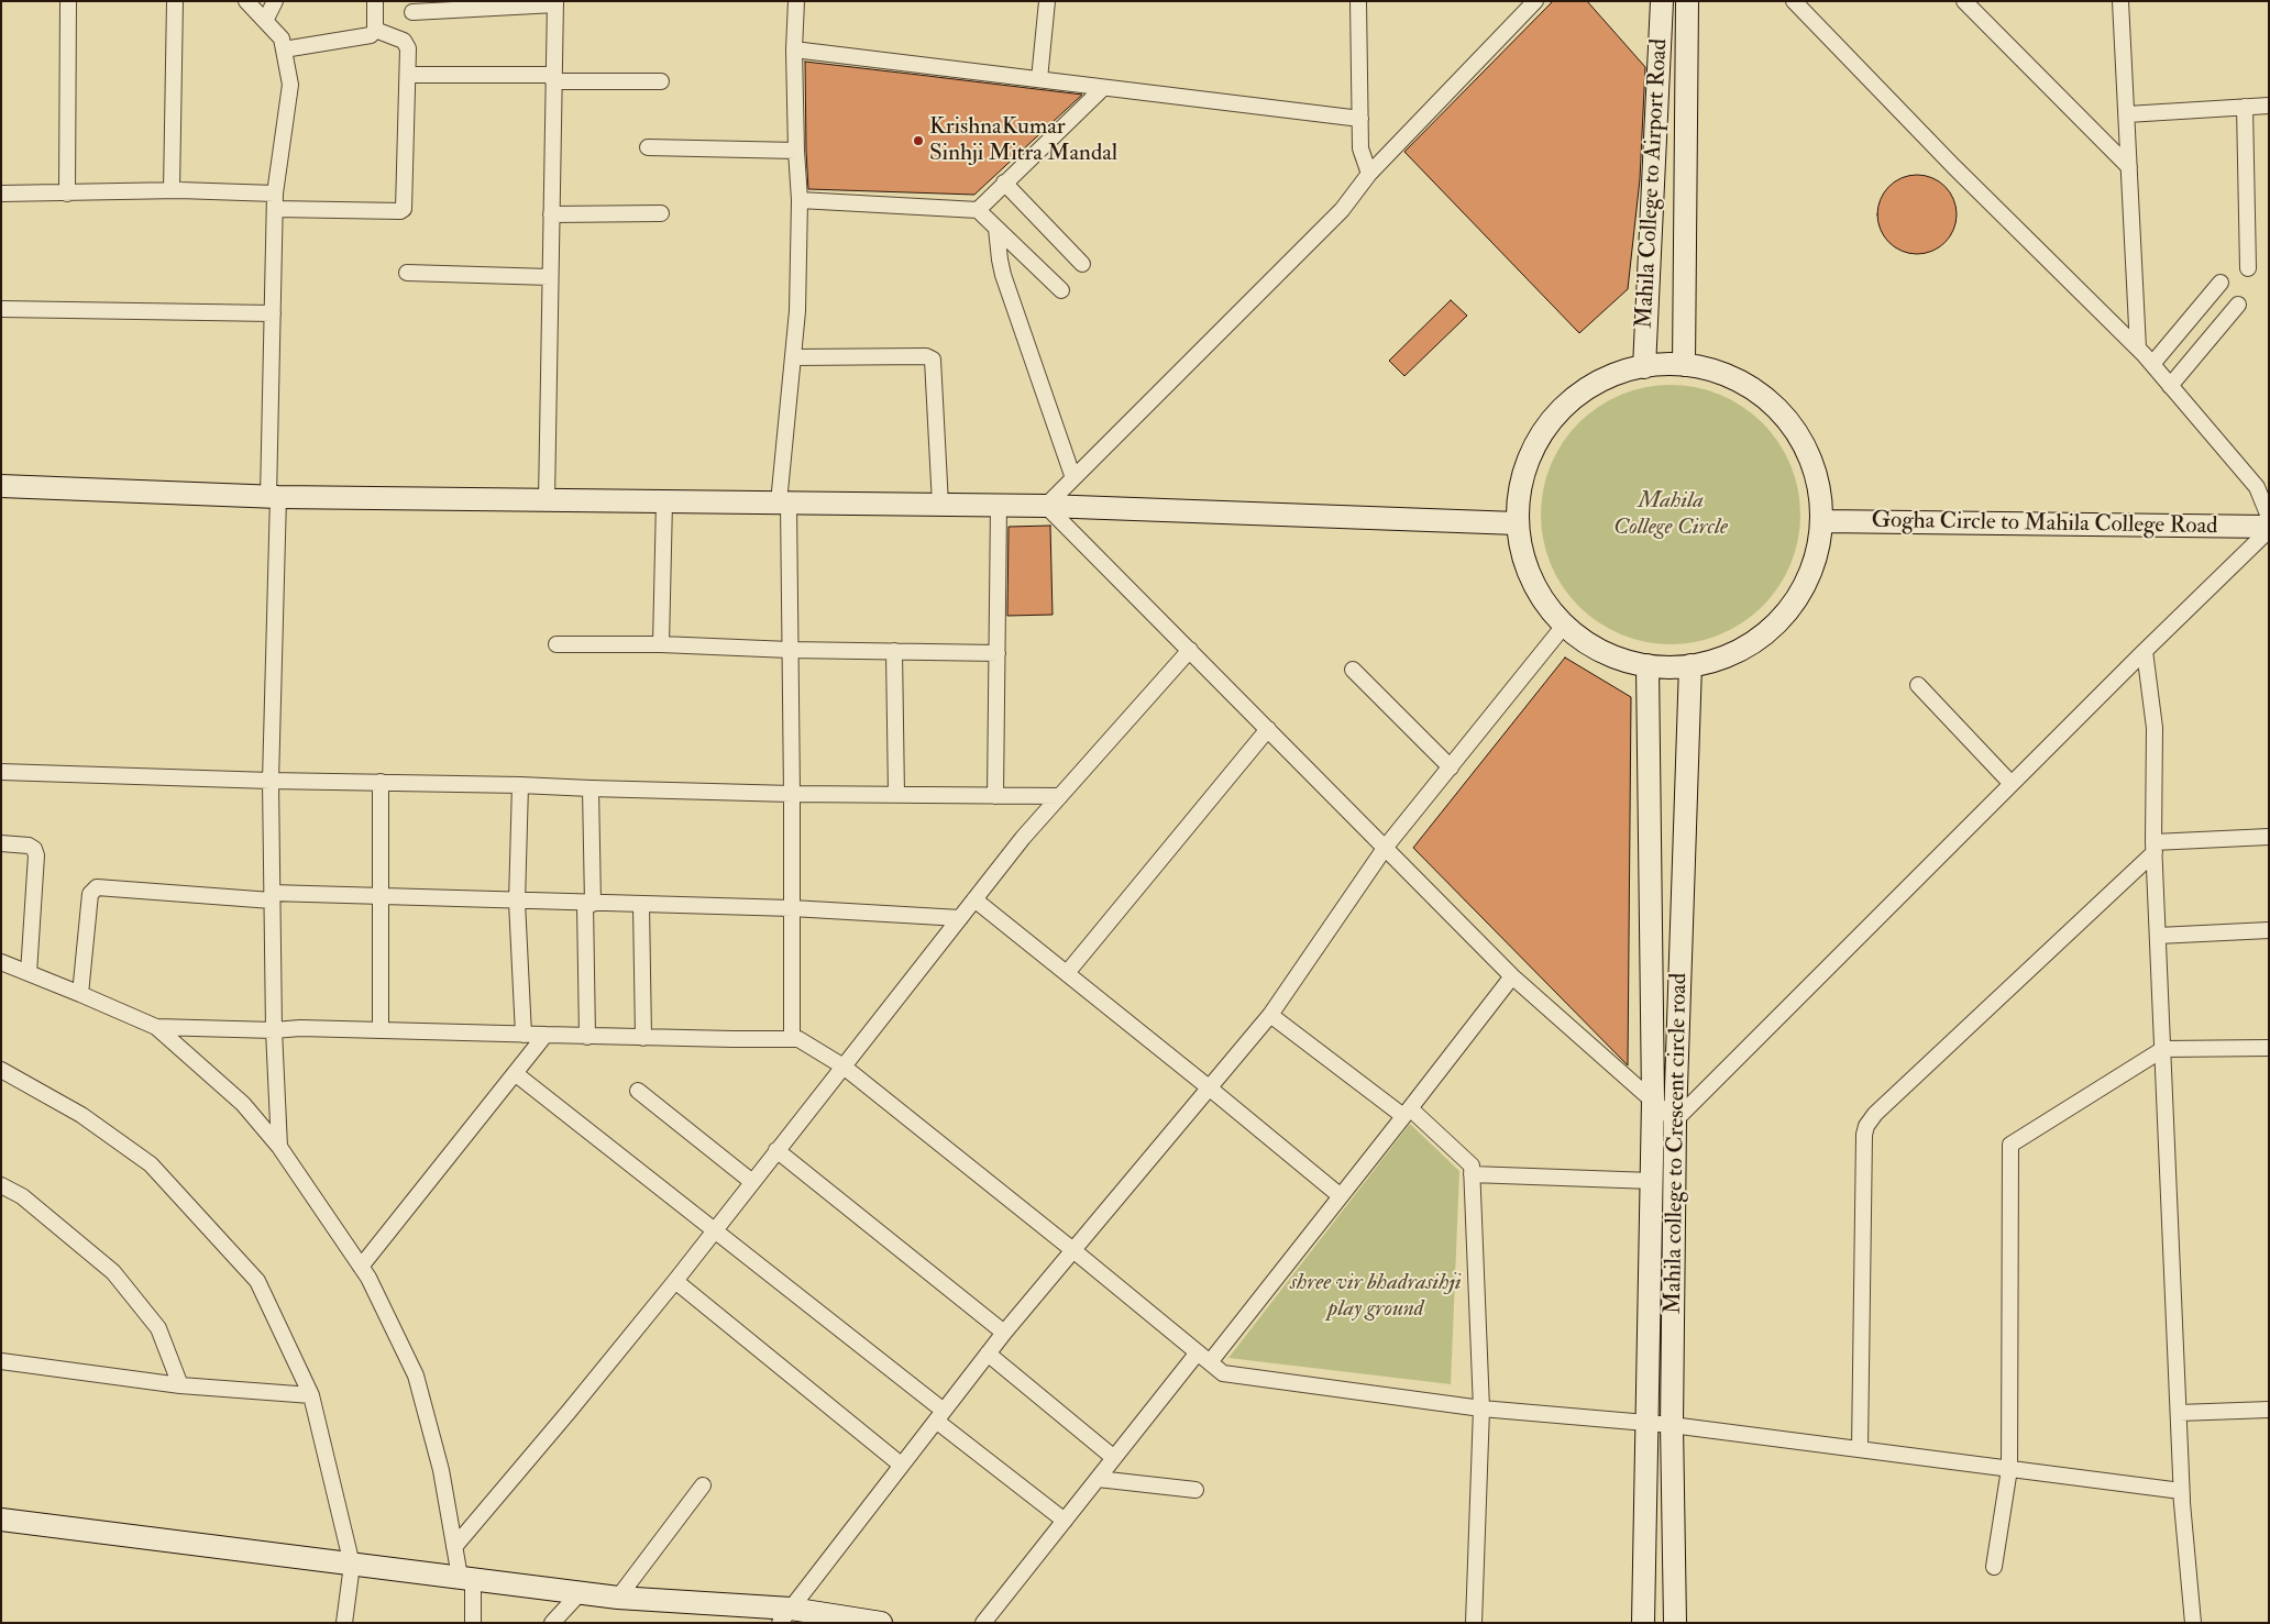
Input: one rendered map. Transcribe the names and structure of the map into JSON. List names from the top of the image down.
{
  "streets": {
    "main road": ["Mahila College to Airport Road", "Gogha Circle to Mahila College Road", "Mahila college to Crescent circle road"]
  },
  "parks": ["Mahila College Circle", "shree vir bhadrasihji play ground"],
  "places": ["KrishnaKumar Sinhji Mitra Mandal"]
}
